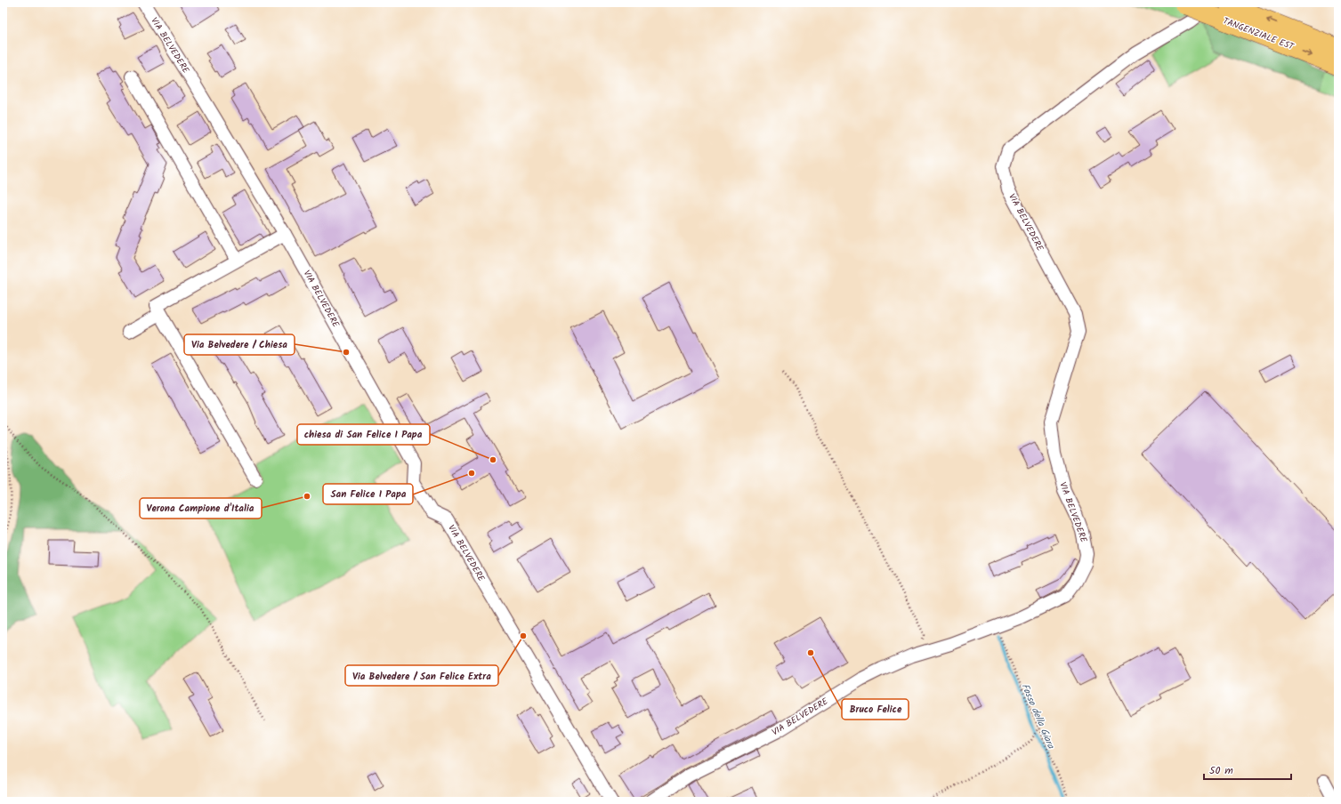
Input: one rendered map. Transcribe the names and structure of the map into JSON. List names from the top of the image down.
{
  "streets": {
    "highway": ["TANGENZIALE EST"],
    "street": ["VIA BELVEDERE"]
  },
  "crossings": [
    ["TANGENZIALE EST", "VIA BELVEDERE"]
  ],
  "water": ["Fosso della Giara"],
  "places": [
    "Via Belvedere / Chiesa",
    "chiesa di San Felice I Papa",
    "San Felice I Papa",
    "Verona Campione d'Italia",
    "Via Belvedere / San Felice Extra",
    "Bruco Felice"
  ],
  "scale_bar": "50 m"
}
